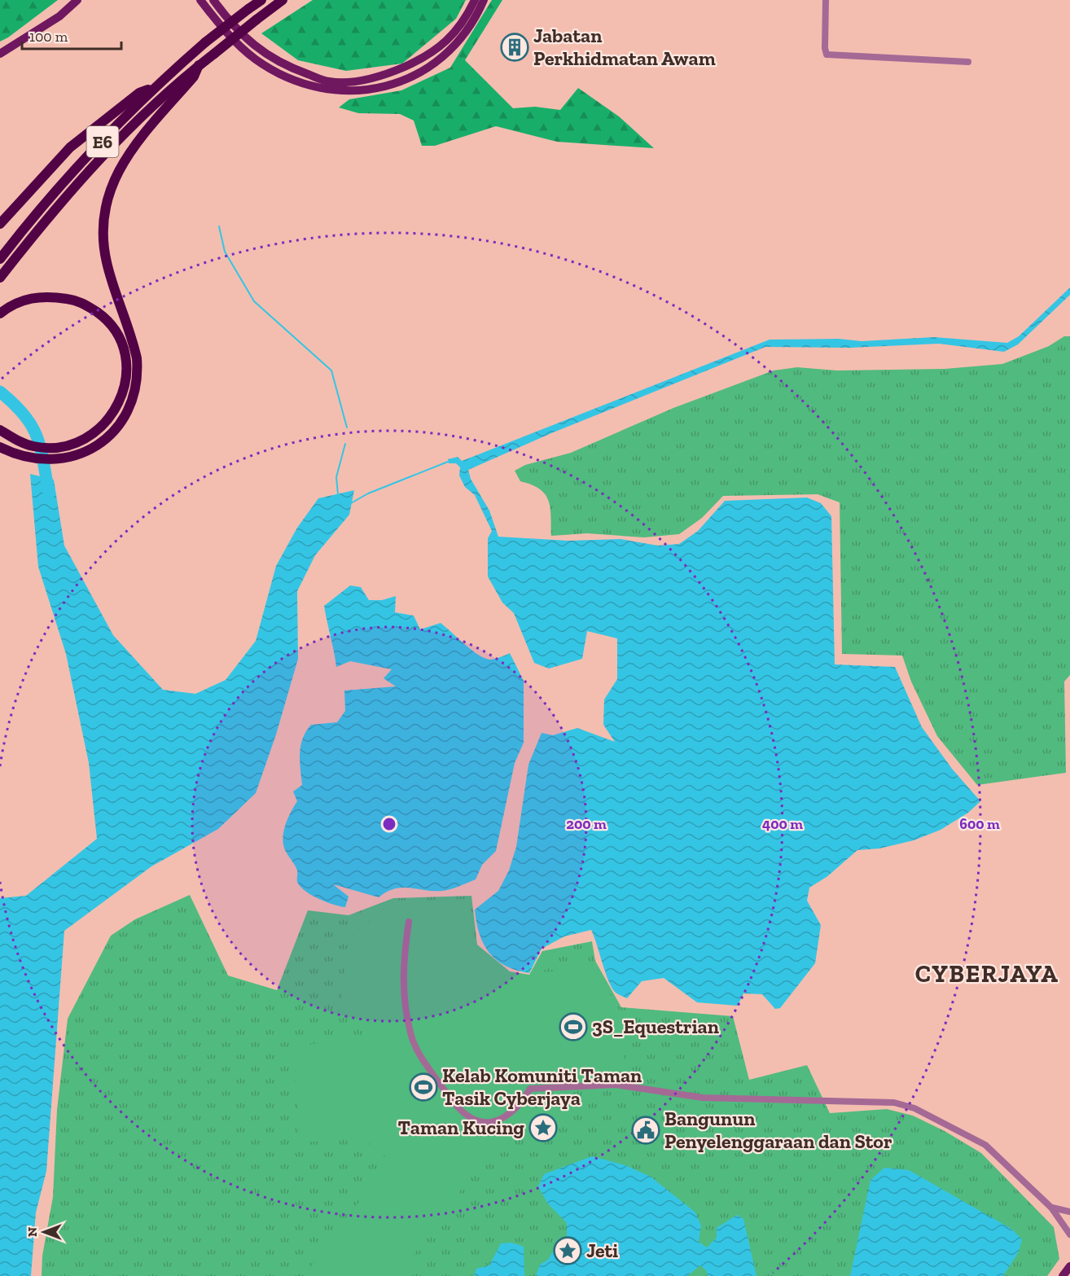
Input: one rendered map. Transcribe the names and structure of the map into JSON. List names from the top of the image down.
{
  "streets": {
    "highway": ["E6"]
  },
  "districts": ["CYBERJAYA"],
  "places": {
    "building": ["Jabatan Perkhidmatan Awam"],
    "sports": ["3S_Equestrian", "Kelab Komuniti Taman Tasik Cyberjaya"],
    "place": ["Taman Kucing", "Jeti"],
    "public building": ["Bangunun Penyelenggaraan dan Stor"]
  },
  "scale_bar": "100 m",
  "north": "left",
  "rings": ["200 m", "400 m", "600 m"]
}
